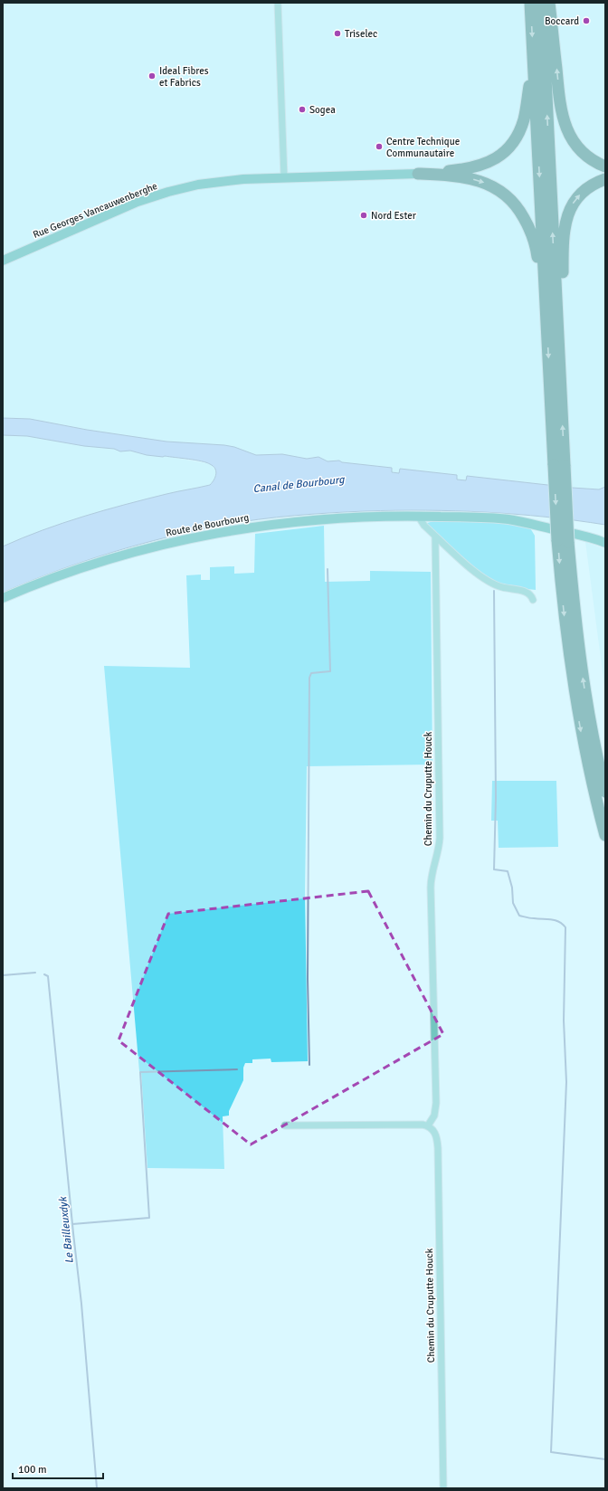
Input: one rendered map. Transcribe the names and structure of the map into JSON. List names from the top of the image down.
{
  "streets": {
    "main road": ["Rue Georges Vancauwenberghe", "Route de Bourbourg"],
    "street": ["Chemin du Cruputte Houck"]
  },
  "water": ["Canal de Bourbourg", "Le Bailleuxdyk"],
  "places": [
    "Boccard",
    "Triselec",
    "Ideal Fibres et Fabrics",
    "Sogea",
    "Centre Technique Communautaire",
    "Nord Ester"
  ],
  "scale_bar": "100 m"
}
